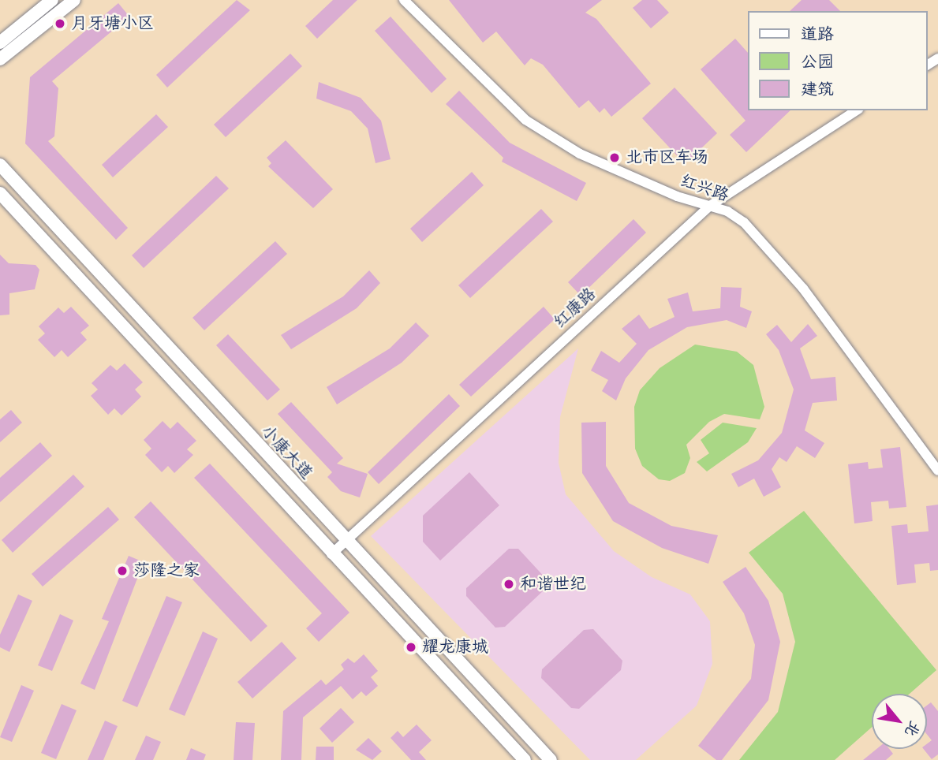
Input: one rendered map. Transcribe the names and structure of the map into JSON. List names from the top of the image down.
{
  "streets": {
    "main road": ["小康大道"],
    "street": ["红兴路", "红康路"]
  },
  "crossings": [
    ["红兴路", "红康路"],
    ["红康路", "小康大道"]
  ],
  "places": [
    "月牙塘小区",
    "北市区车场",
    "莎隆之家",
    "和谐世纪",
    "耀龙康城"
  ],
  "legend": ["道路", "公园", "建筑"],
  "north": "bottom right"
}
